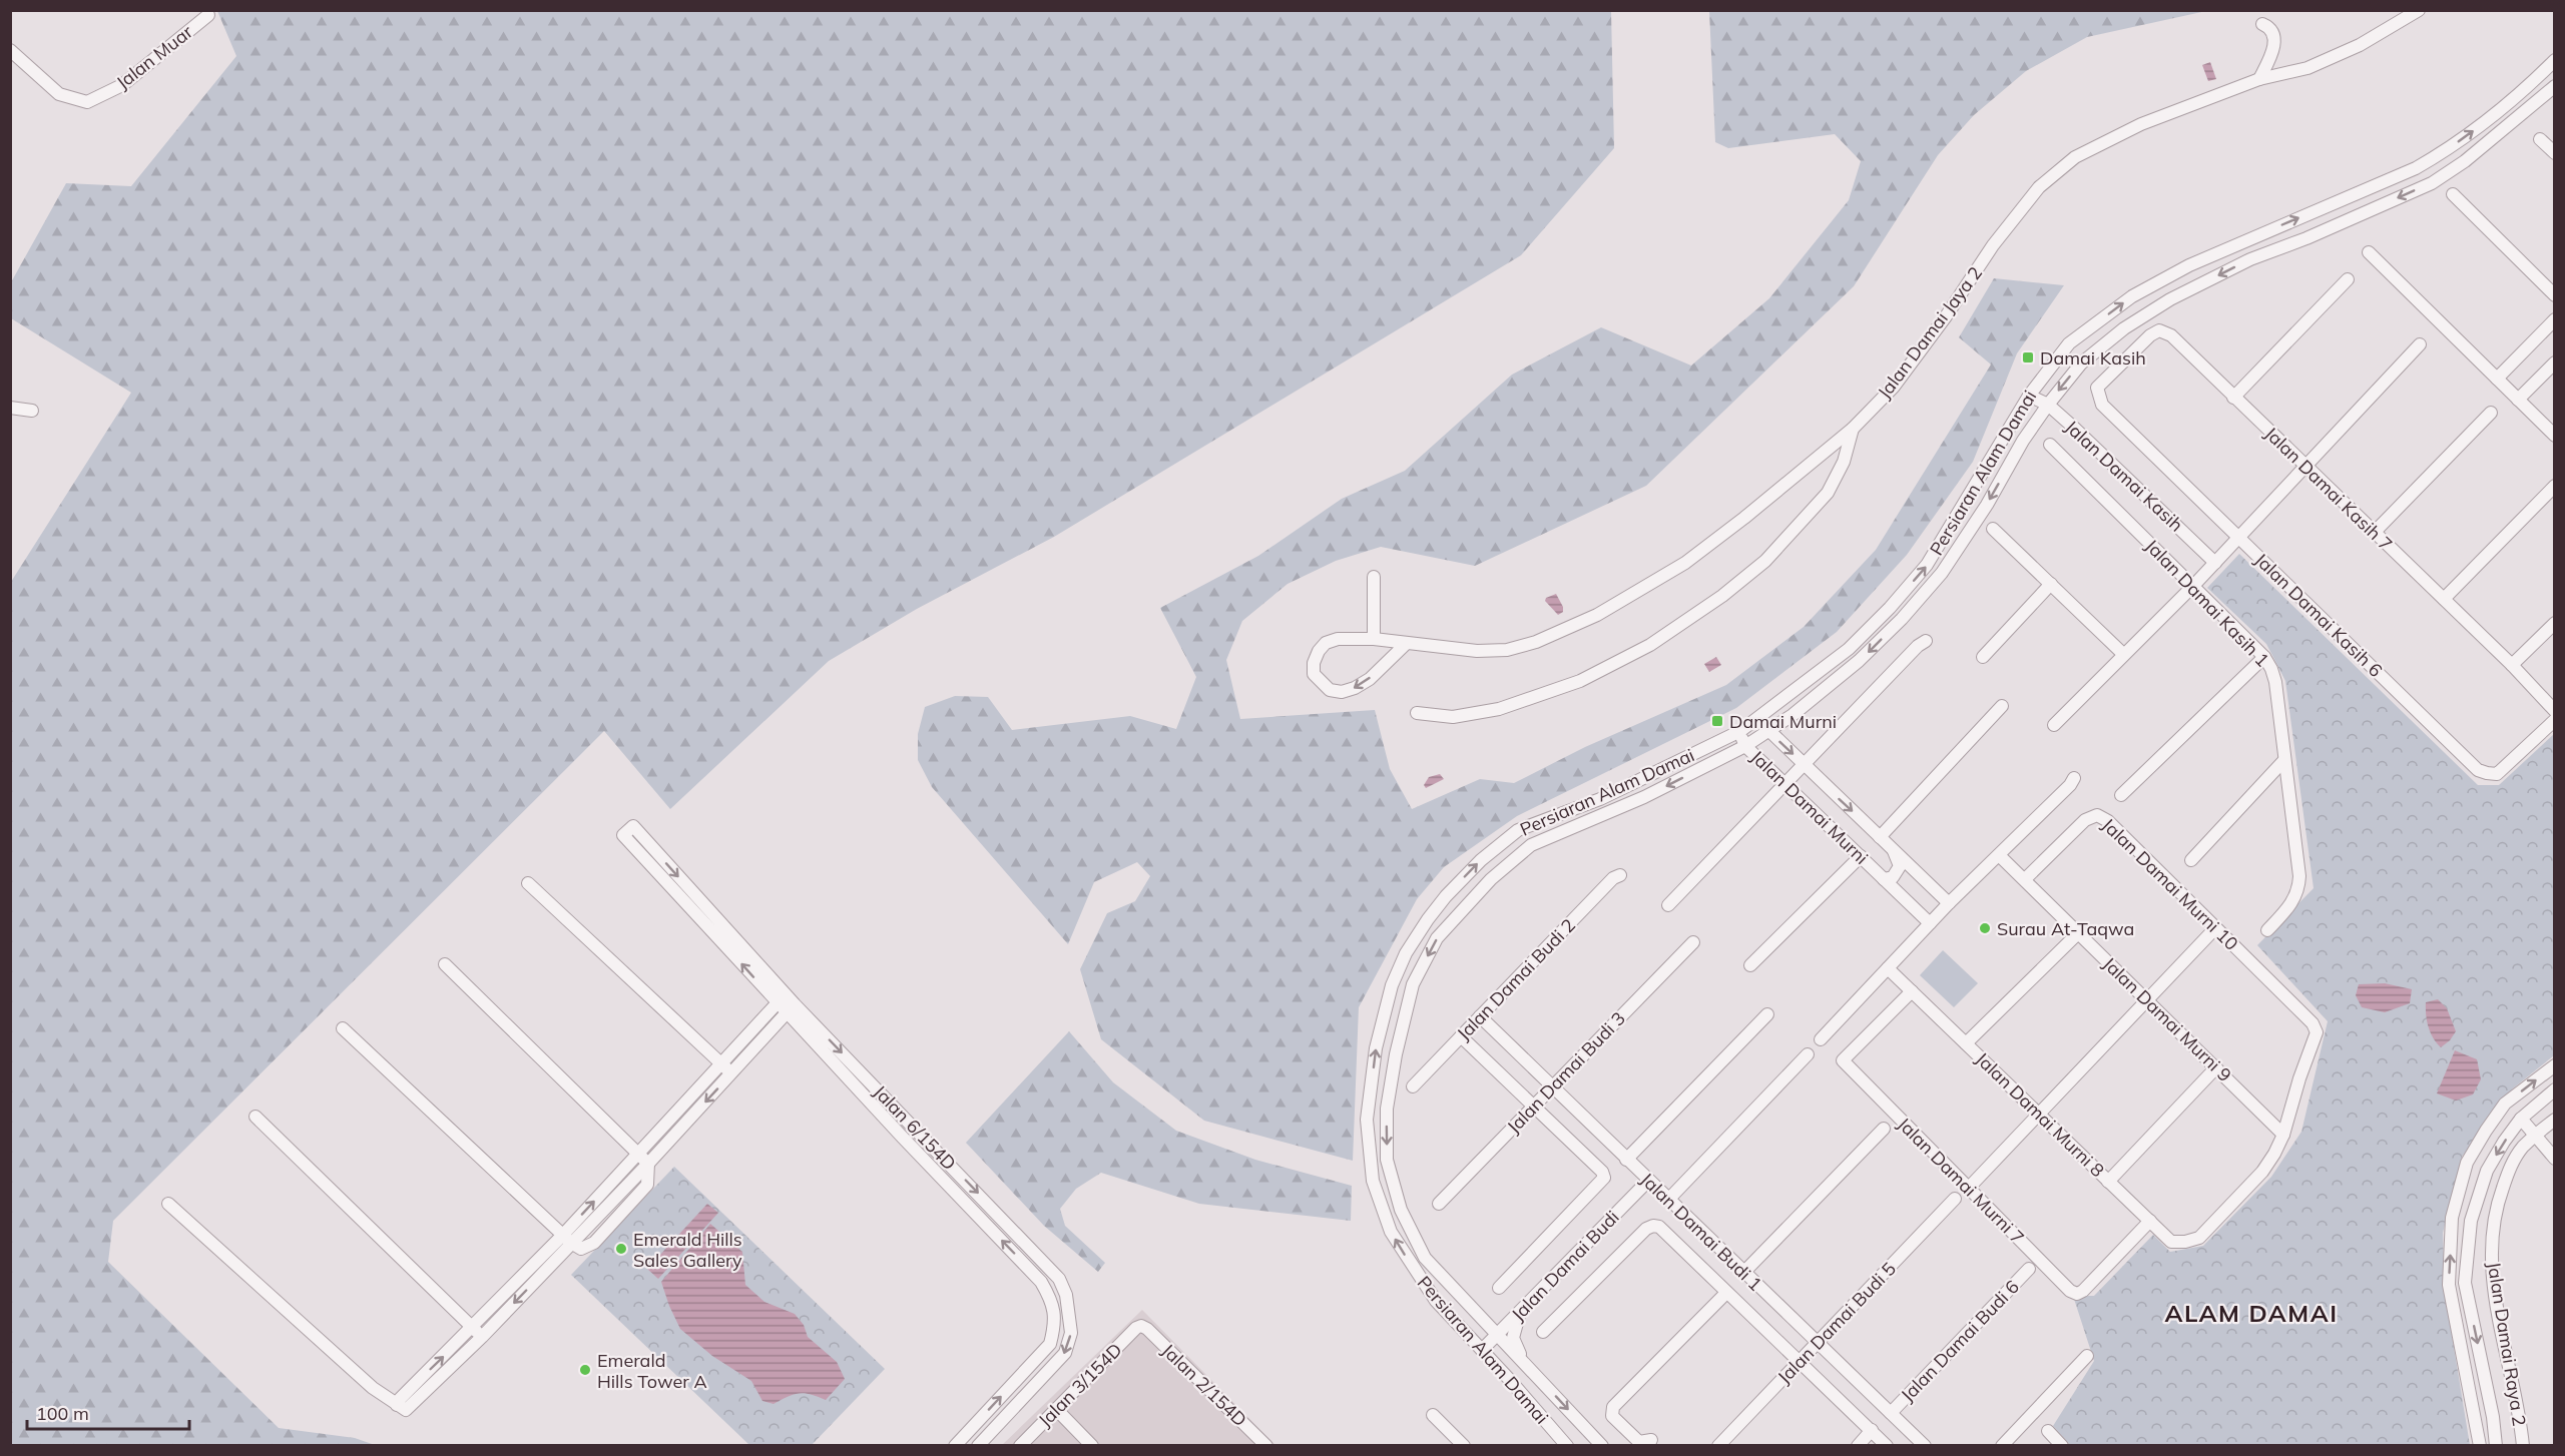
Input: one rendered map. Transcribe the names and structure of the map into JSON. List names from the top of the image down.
{
  "streets": {
    "street": [
      "Jalan Muar",
      "Jalan Damai Jaya 2",
      "Persiaran Alam Damai",
      "Jalan Damai Kasih",
      "Jalan Damai Kasih 7",
      "Jalan Damai Kasih 1",
      "Jalan Damai Kasih 6",
      "Jalan Damai Murni",
      "Jalan Damai Murni 10",
      "Jalan Damai Budi 2",
      "Jalan Damai Murni 9",
      "Jalan Damai Budi 3",
      "Jalan Damai Murni 8",
      "Jalan 6/154D",
      "Jalan Damai Murni 7",
      "Jalan Damai Budi 1",
      "Jalan Damai Budi",
      "Jalan Damai Budi 5",
      "Jalan Damai Budi 6",
      "Jalan Damai Raya 2",
      "Jalan 3/154D",
      "Jalan 2/154D"
    ]
  },
  "crossings": [
    ["Persiaran Alam Damai", "Jalan Damai Kasih"],
    ["Persiaran Alam Damai", "Jalan Damai Murni"],
    ["Persiaran Alam Damai", "Jalan Damai Budi"],
    ["Jalan Damai Kasih 7", "Jalan Damai Kasih 6"],
    ["Jalan Damai Murni 10", "Jalan Damai Murni 9"],
    ["Jalan Damai Murni 10", "Jalan Damai Murni 8"],
    ["Jalan Damai Budi 2", "Jalan Damai Budi 1"],
    ["Jalan Damai Budi 2", "Jalan Damai Budi"],
    ["Jalan Damai Murni 9", "Jalan Damai Murni 8"],
    ["Jalan Damai Budi 3", "Jalan Damai Budi 1"],
    ["Jalan Damai Budi 3", "Jalan Damai Budi"],
    ["Jalan Damai Murni 8", "Jalan Damai Murni 7"],
    ["Jalan Damai Budi 1", "Jalan Damai Budi"],
    ["Jalan Damai Budi 1", "Jalan Damai Budi 5"],
    ["Jalan Damai Budi 1", "Jalan Damai Budi 6"],
    ["Jalan 3/154D", "Jalan 2/154D"]
  ],
  "districts": ["ALAM DAMAI"],
  "places": {
    "transit": ["Damai Kasih", "Damai Murni"],
    "other": ["Surau At-Taqwa", "Emerald Hills Sales Gallery", "Emerald Hills Tower A"]
  },
  "scale_bar": "100 m"
}
